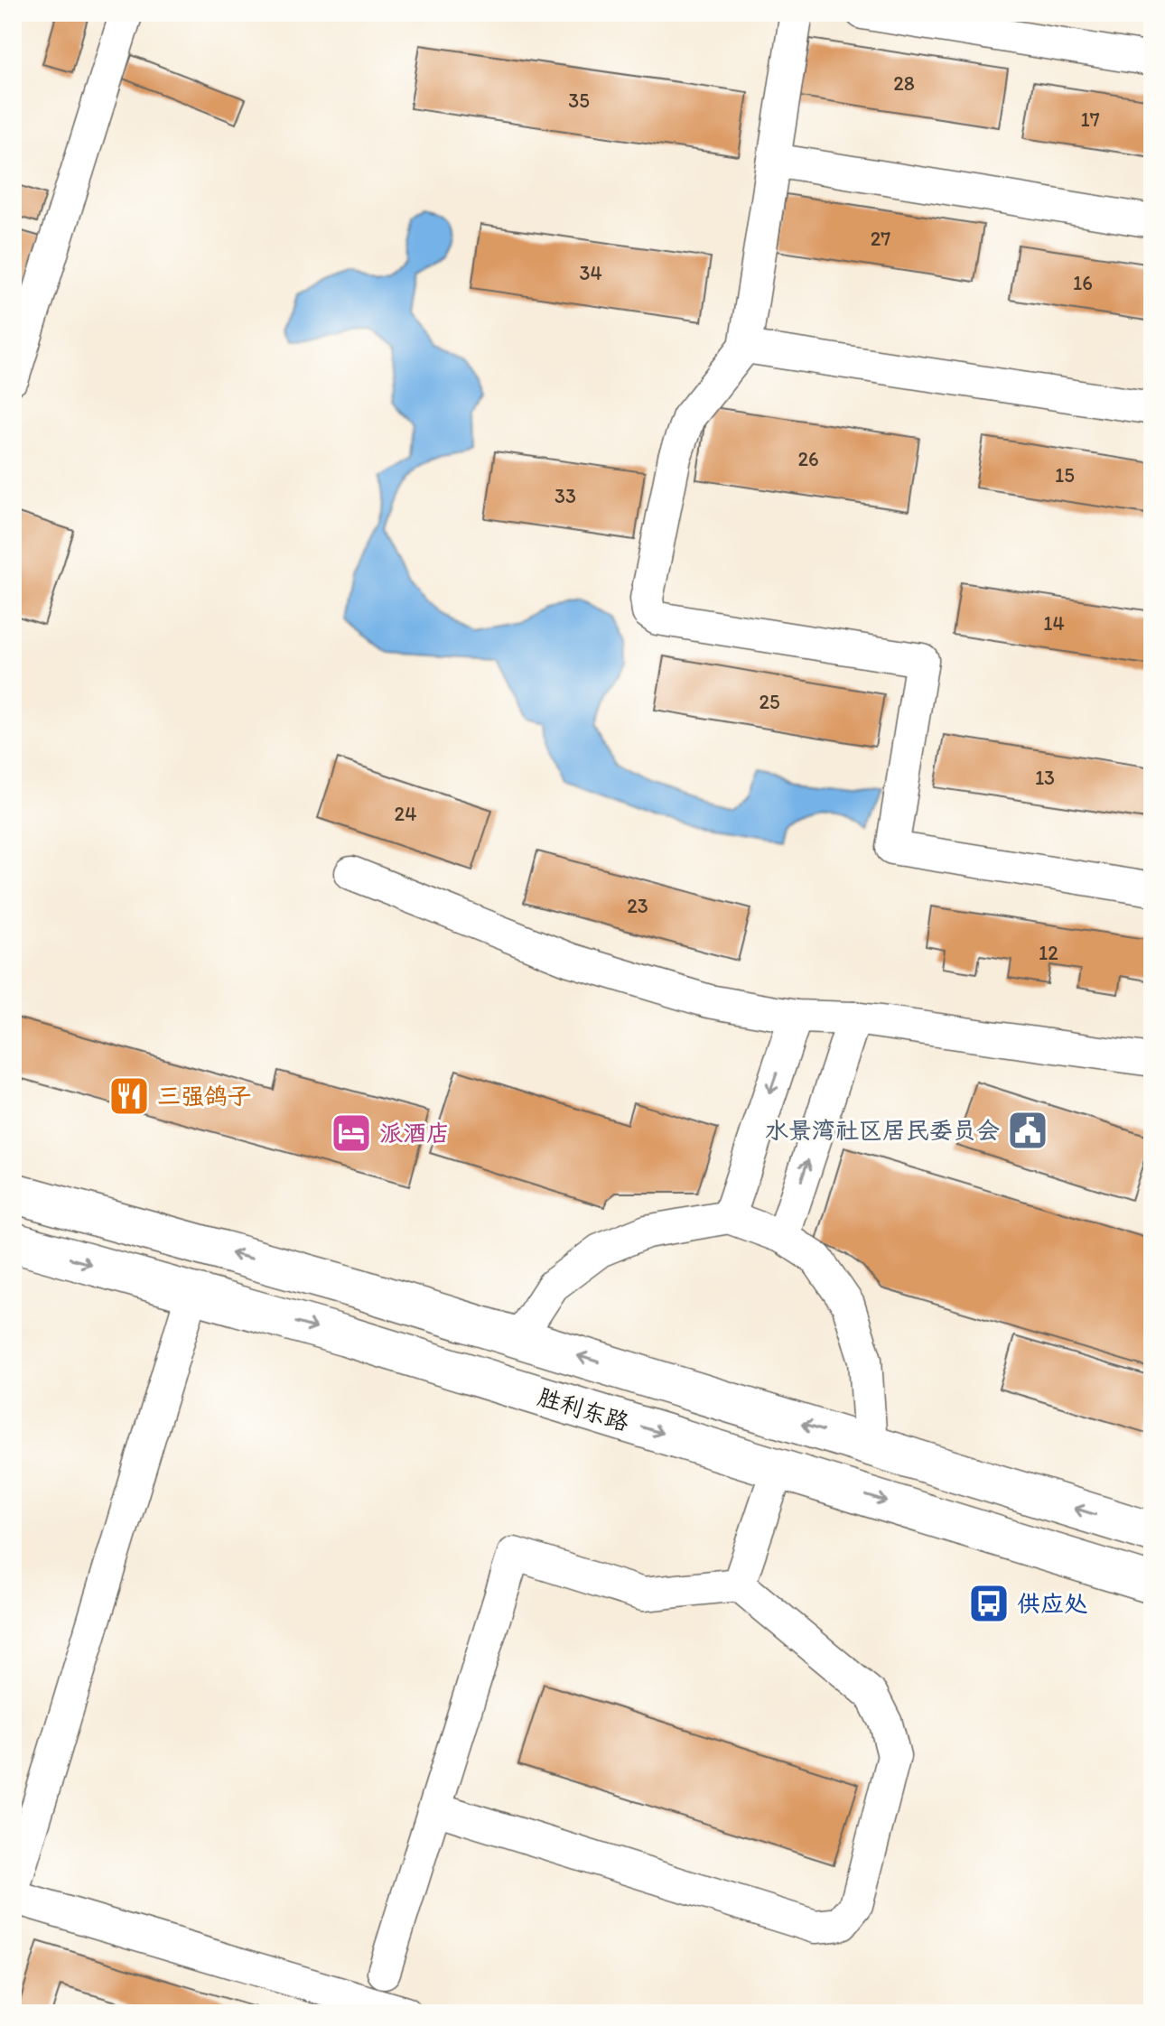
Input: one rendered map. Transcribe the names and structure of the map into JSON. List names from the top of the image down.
{
  "streets": {
    "main road": ["胜利东路"]
  },
  "places": {
    "restaurant": ["三强鸽子"],
    "public building": ["水景湾社区居民委员会"],
    "hotel": ["派酒店"],
    "bus stop": ["供应处"]
  },
  "house_numbers": [
    "28",
    "35",
    "17",
    "27",
    "34",
    "16",
    "26",
    "15",
    "33",
    "14",
    "25",
    "13",
    "24",
    "23",
    "12"
  ]
}
